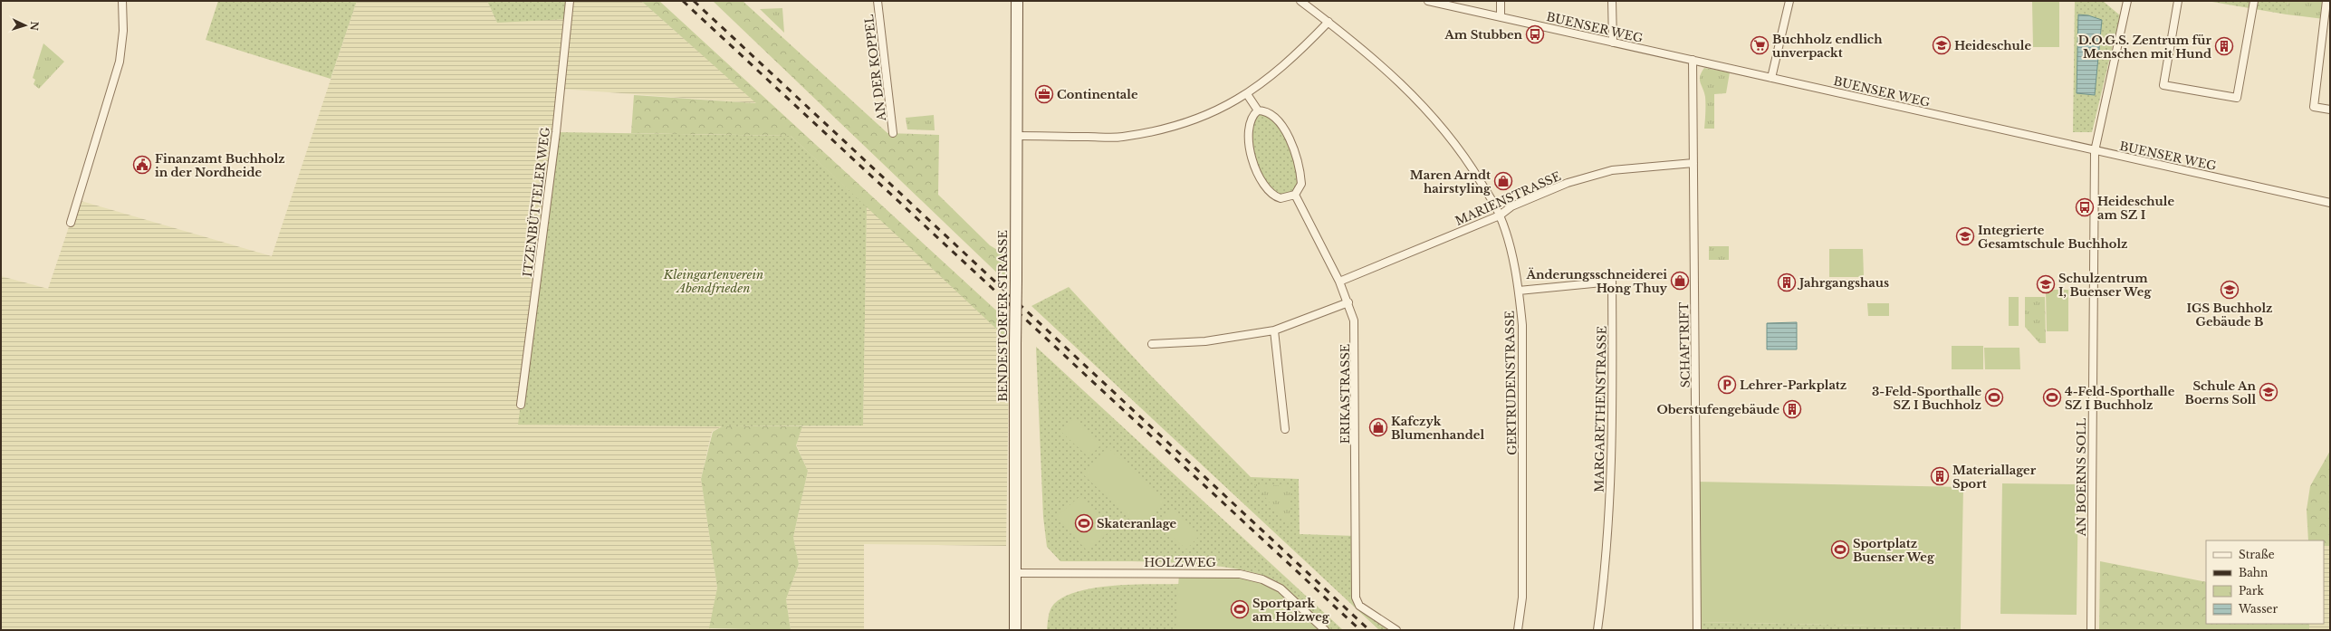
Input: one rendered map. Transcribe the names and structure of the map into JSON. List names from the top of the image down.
{
  "streets": {
    "street": [
      "BUENSER WEG",
      "AN DER KOPPEL",
      "MARIENSTRASSE",
      "ITZENBÜTTELER WEG",
      "BENDESTORFER STRASSE",
      "SCHAFTRIFT",
      "GERTRUDENSTRASSE",
      "ERIKASTRASSE",
      "MARGARETHENSTRASSE",
      "AN BOERNS SOLL",
      "HOLZWEG"
    ]
  },
  "crossings": [
    ["BUENSER WEG", "SCHAFTRIFT"],
    ["BUENSER WEG", "AN BOERNS SOLL"],
    ["MARIENSTRASSE", "SCHAFTRIFT"],
    ["MARIENSTRASSE", "GERTRUDENSTRASSE"],
    ["MARIENSTRASSE", "ERIKASTRASSE"],
    ["BENDESTORFER STRASSE", "HOLZWEG"],
    ["GERTRUDENSTRASSE", "MARGARETHENSTRASSE"]
  ],
  "parks": ["Kleingartenverein Abendfrieden"],
  "places": {
    "bus stop": ["Am Stubben", "Heideschule am SZ I"],
    "supermarket": ["Buchholz endlich unverpackt"],
    "school or university": [
      "Heideschule",
      "Integrierte Gesamtschule Buchholz",
      "Schulzentrum I, Buenser Weg",
      "IGS Buchholz Gebäude B",
      "Schule An Boerns Soll"
    ],
    "building": [
      "D.O.G.S. Zentrum für Menschen mit Hund",
      "Jahrgangshaus",
      "Oberstufengebäude",
      "Materiallager Sport"
    ],
    "office": ["Continentale"],
    "public building": ["Finanzamt Buchholz in der Nordheide"],
    "shop": ["Maren Arndt hairstyling", "Änderungsschneiderei Hong Thuy", "Kafczyk Blumenhandel"],
    "parking": ["Lehrer-Parkplatz"],
    "sports": [
      "3-Feld-Sporthalle SZ I Buchholz",
      "4-Feld-Sporthalle SZ I Buchholz",
      "Skateranlage",
      "Sportplatz Buenser Weg",
      "Sportpark am Holzweg"
    ]
  },
  "legend": [
    "Straße",
    "Bahn",
    "Park",
    "Wasser"
  ],
  "north": "right"
}
